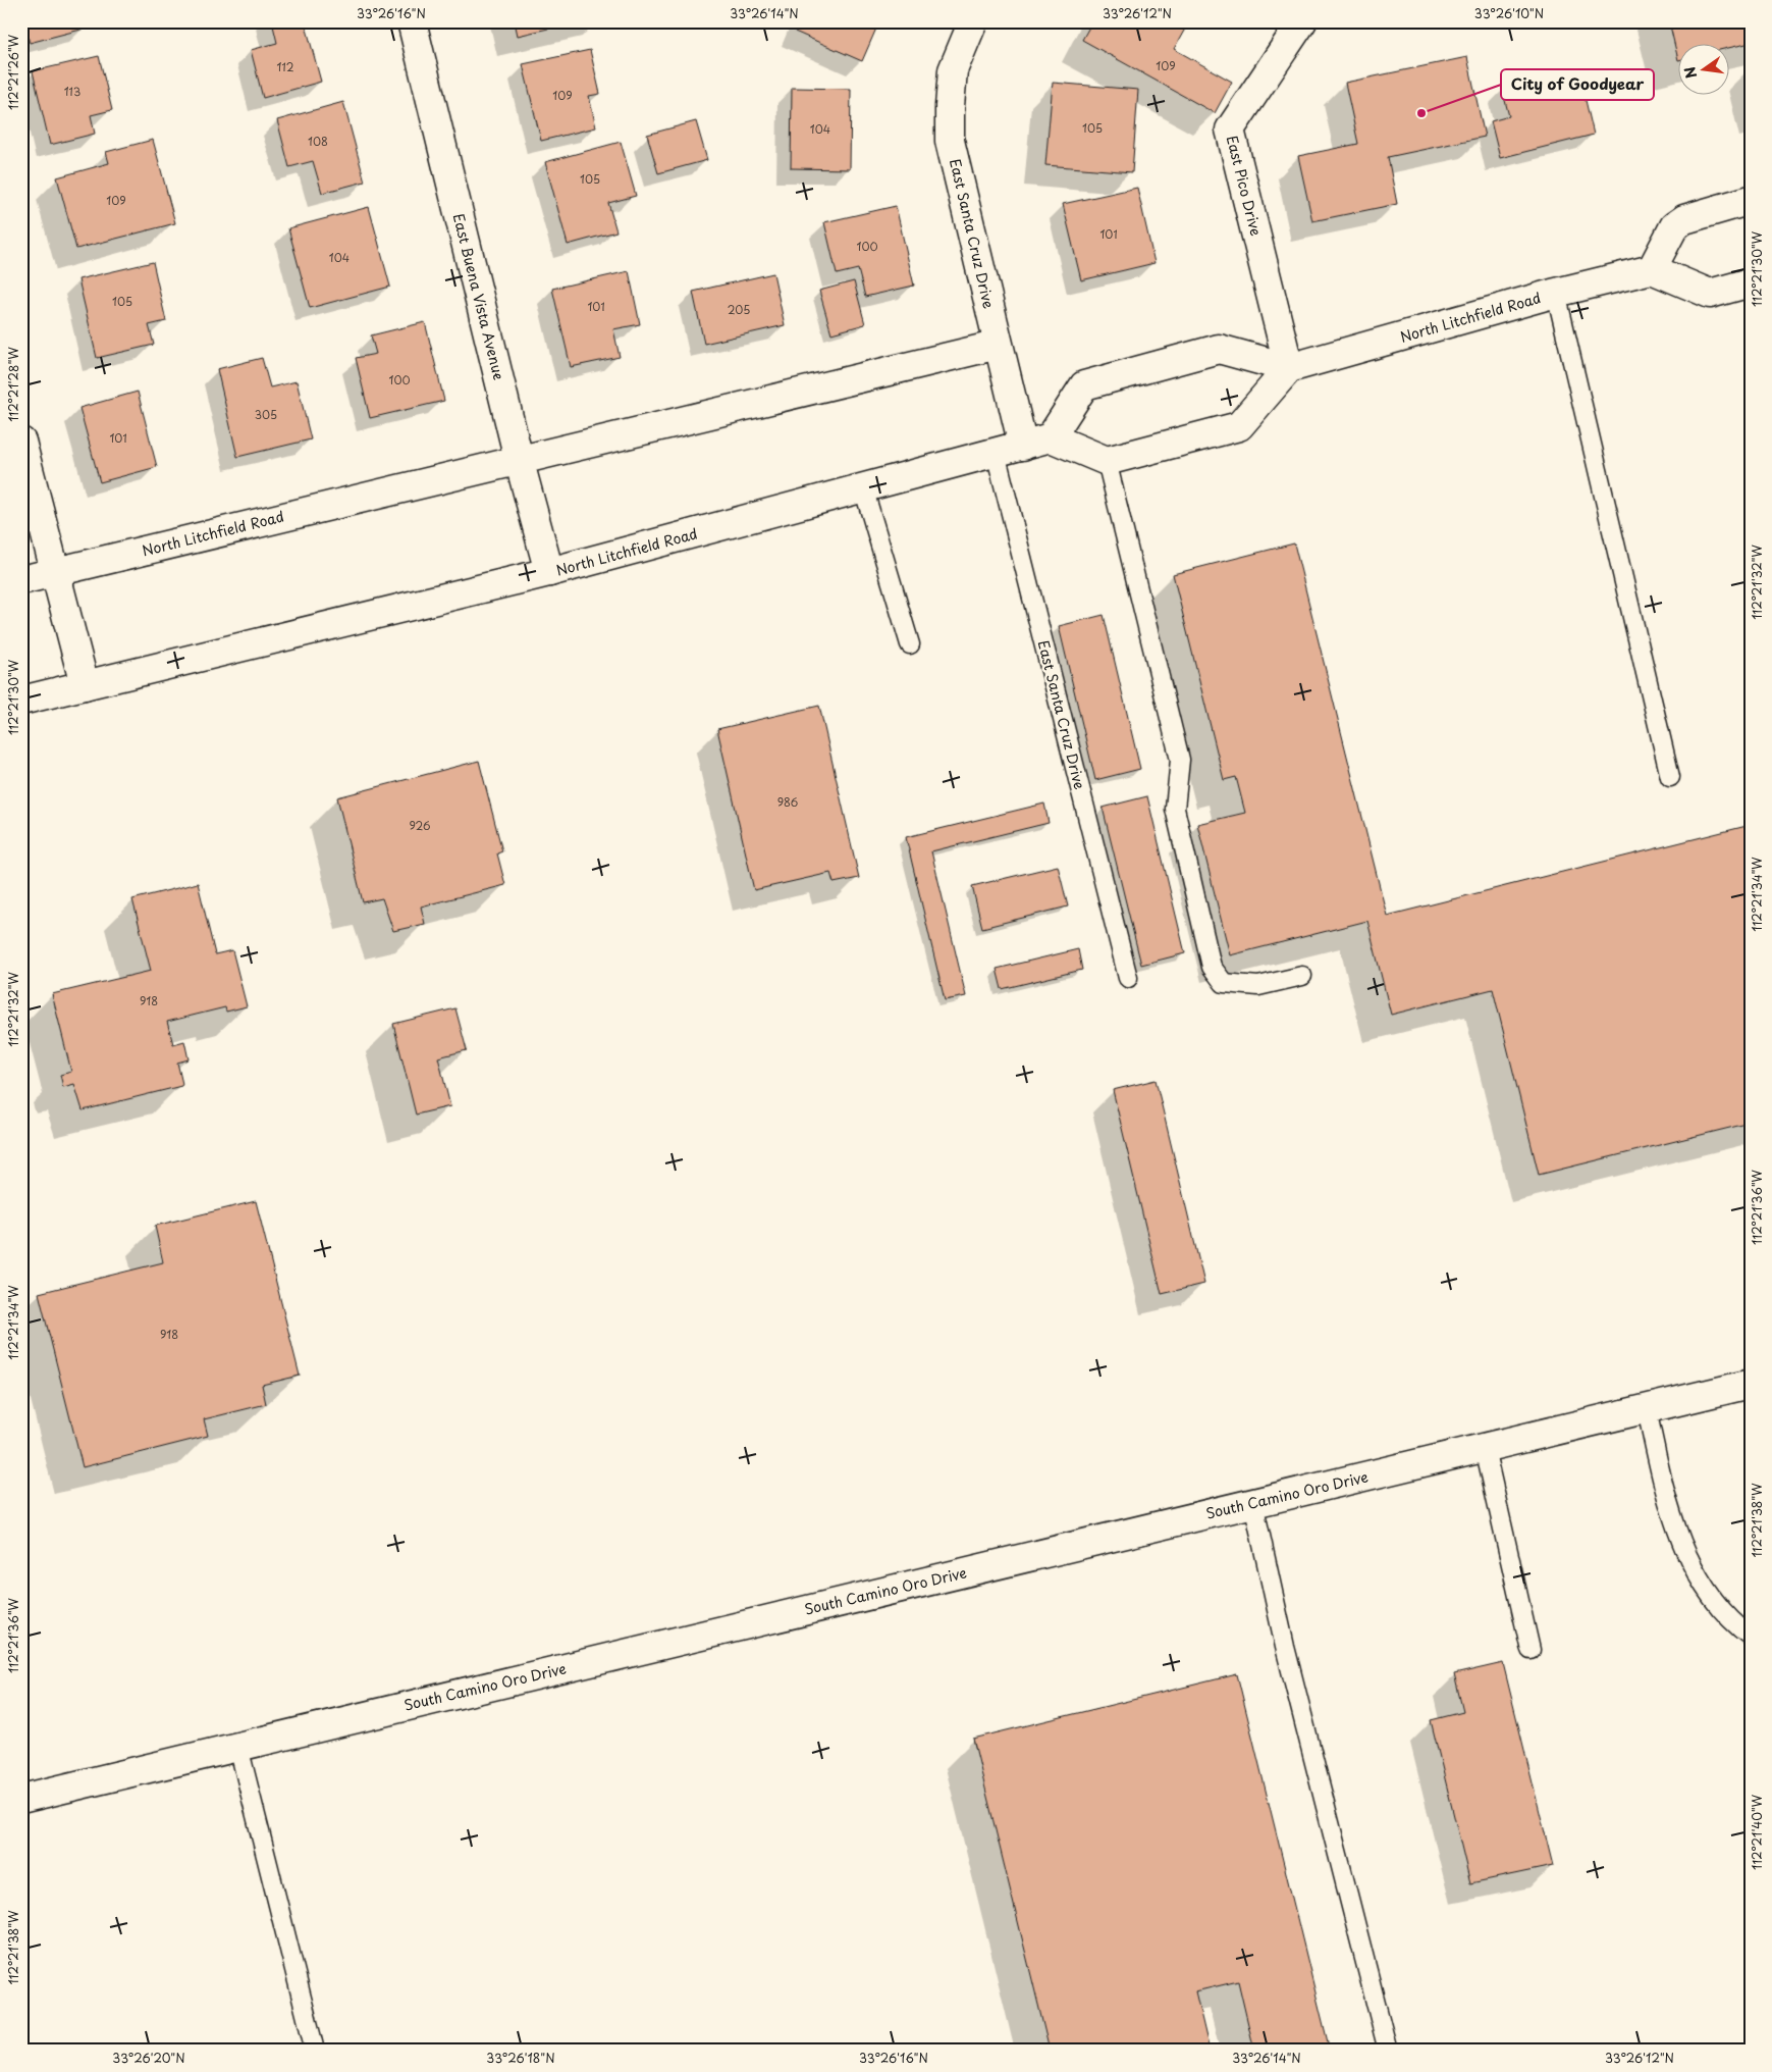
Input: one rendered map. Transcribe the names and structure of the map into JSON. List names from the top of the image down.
{
  "streets": {
    "street": [
      "East Pico Drive",
      "East Santa Cruz Drive",
      "East Buena Vista Avenue",
      "North Litchfield Road",
      "South Camino Oro Drive"
    ]
  },
  "crossings": [
    ["East Pico Drive", "North Litchfield Road"],
    ["East Santa Cruz Drive", "North Litchfield Road"],
    ["East Buena Vista Avenue", "North Litchfield Road"]
  ],
  "places": ["City of Goodyear"],
  "house_numbers": [
    "109",
    "112",
    "113",
    "109",
    "105",
    "104",
    "108",
    "105",
    "109",
    "101",
    "100",
    "104",
    "105",
    "101",
    "205",
    "100",
    "305",
    "101",
    "986",
    "926",
    "918",
    "918"
  ],
  "north": "left",
  "coordinates": [
    "33°26'16\"N",
    "33°26'14\"N",
    "33°26'12\"N",
    "33°26'10\"N",
    "112°21'26\"W",
    "112°21'30\"W",
    "112°21'28\"W",
    "112°21'32\"W",
    "112°21'34\"W",
    "112°21'36\"W",
    "112°21'38\"W",
    "112°21'40\"W",
    "33°26'20\"N",
    "33°26'18\"N"
  ]
}
